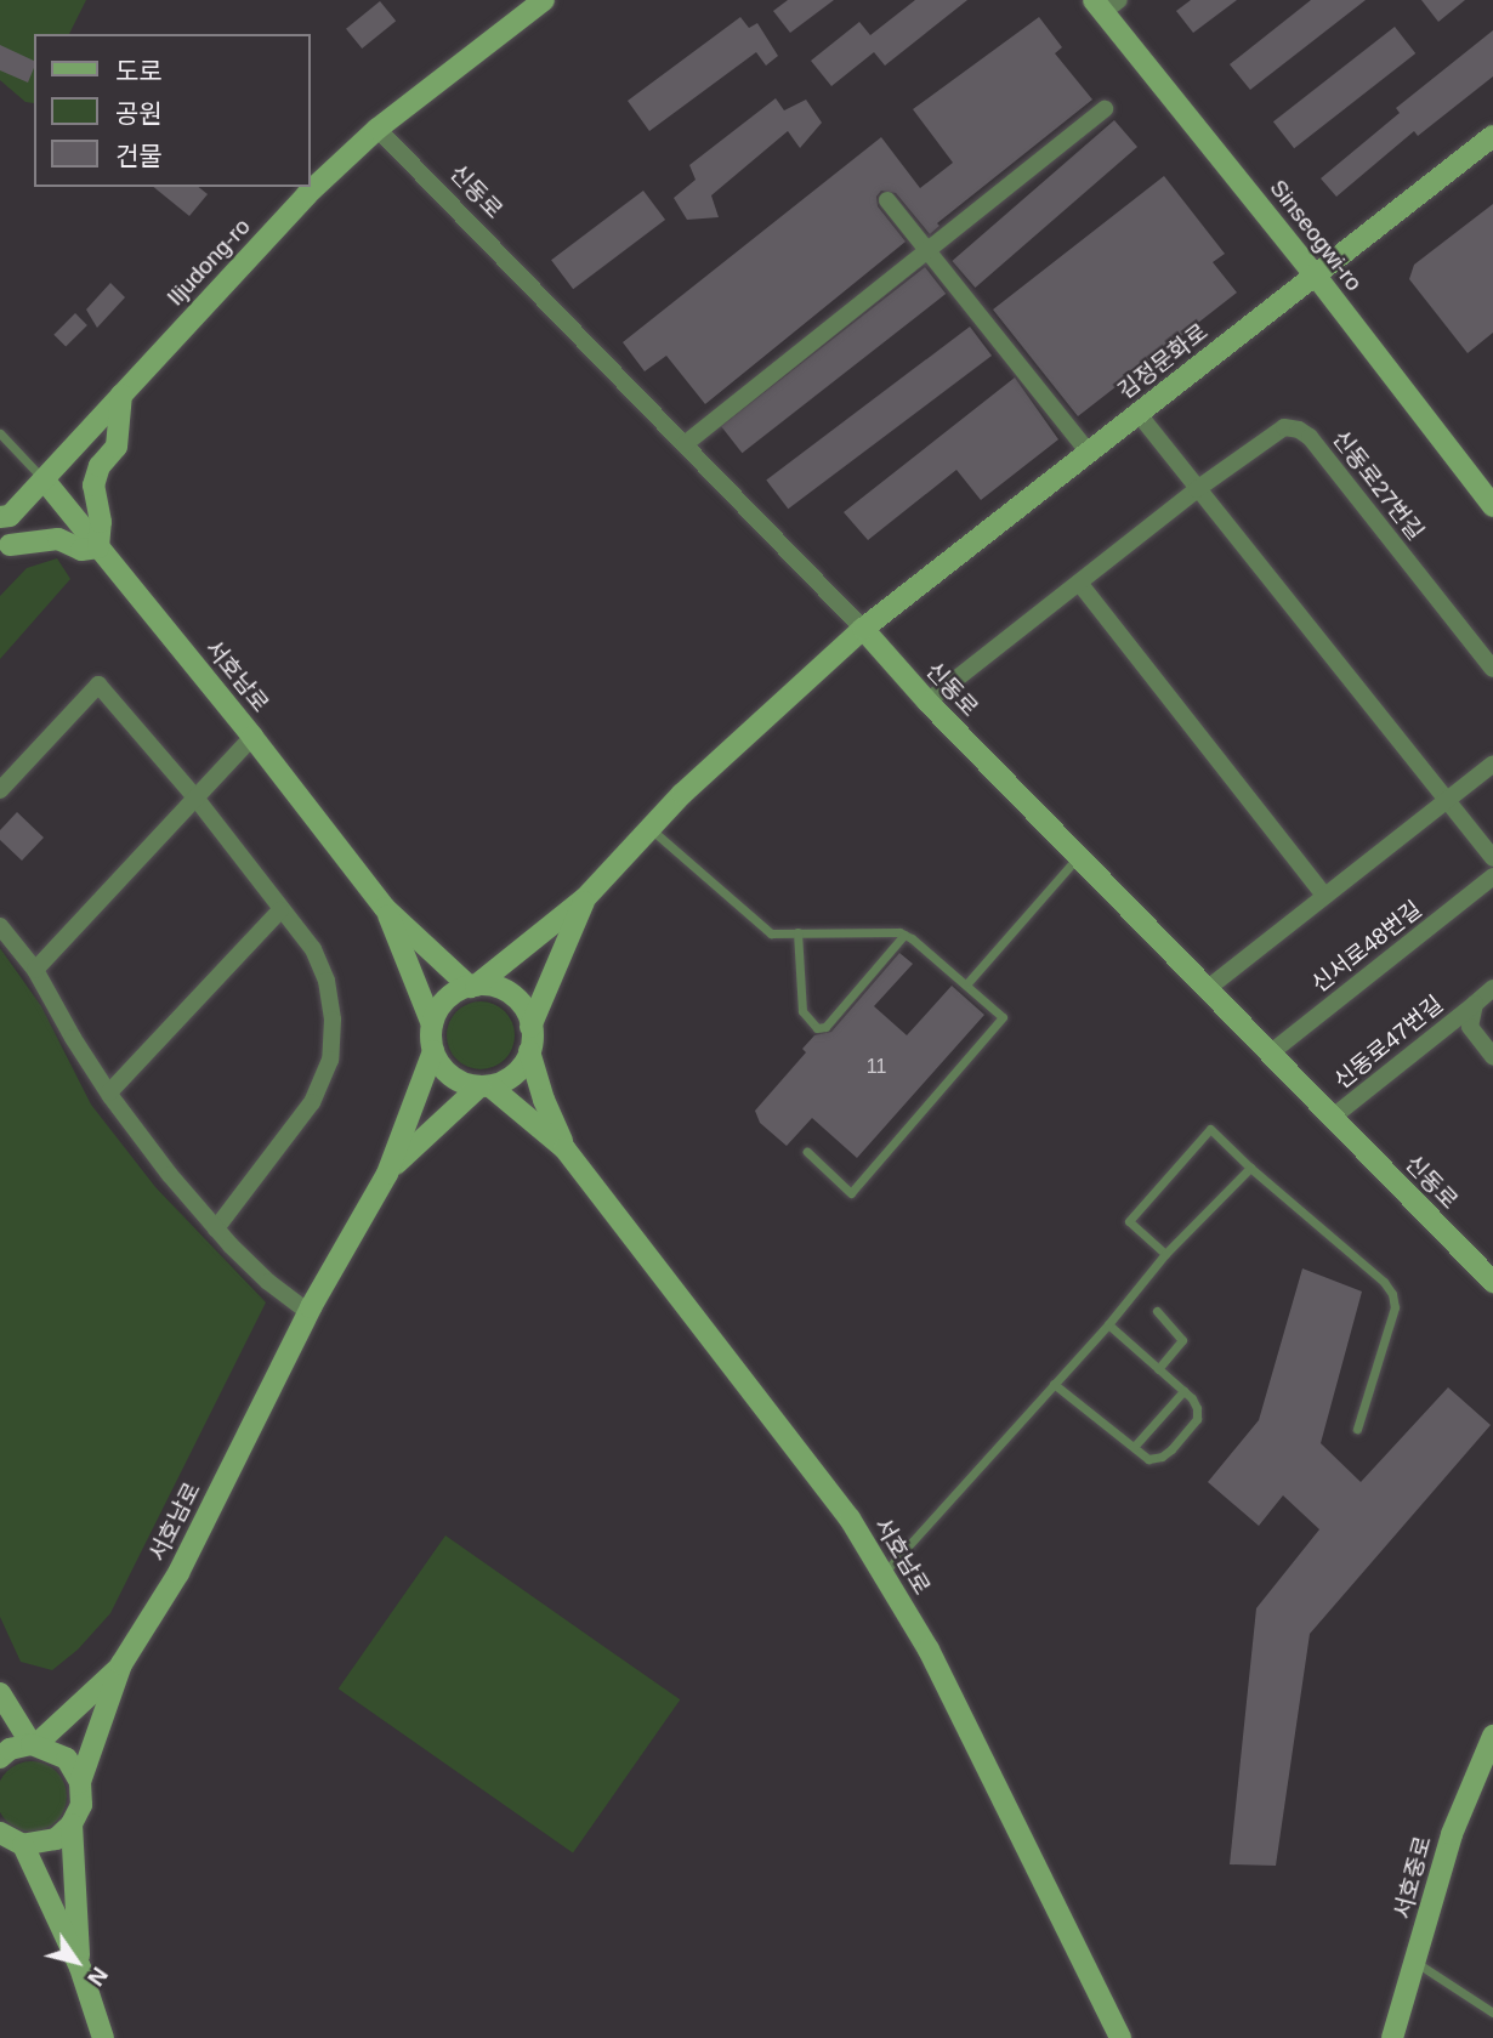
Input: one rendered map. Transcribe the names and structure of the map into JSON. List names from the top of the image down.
{
  "streets": {
    "street": [
      "신동로",
      "Sinseogwi-ro",
      "Iljudong-ro",
      "김정문화로",
      "신동로27번길",
      "서호남로",
      "신서로48번길",
      "신동로47번길",
      "서호중로"
    ]
  },
  "crossings": [
    ["신동로", "Iljudong-ro"],
    ["신동로", "김정문화로"],
    ["신동로", "신동로27번길"],
    ["신동로", "신서로48번길"],
    ["신동로", "신동로47번길"],
    ["Sinseogwi-ro", "김정문화로"],
    ["Iljudong-ro", "서호남로"]
  ],
  "house_numbers": ["11"],
  "legend": ["도로", "공원", "건물"],
  "north": "bottom right"
}
